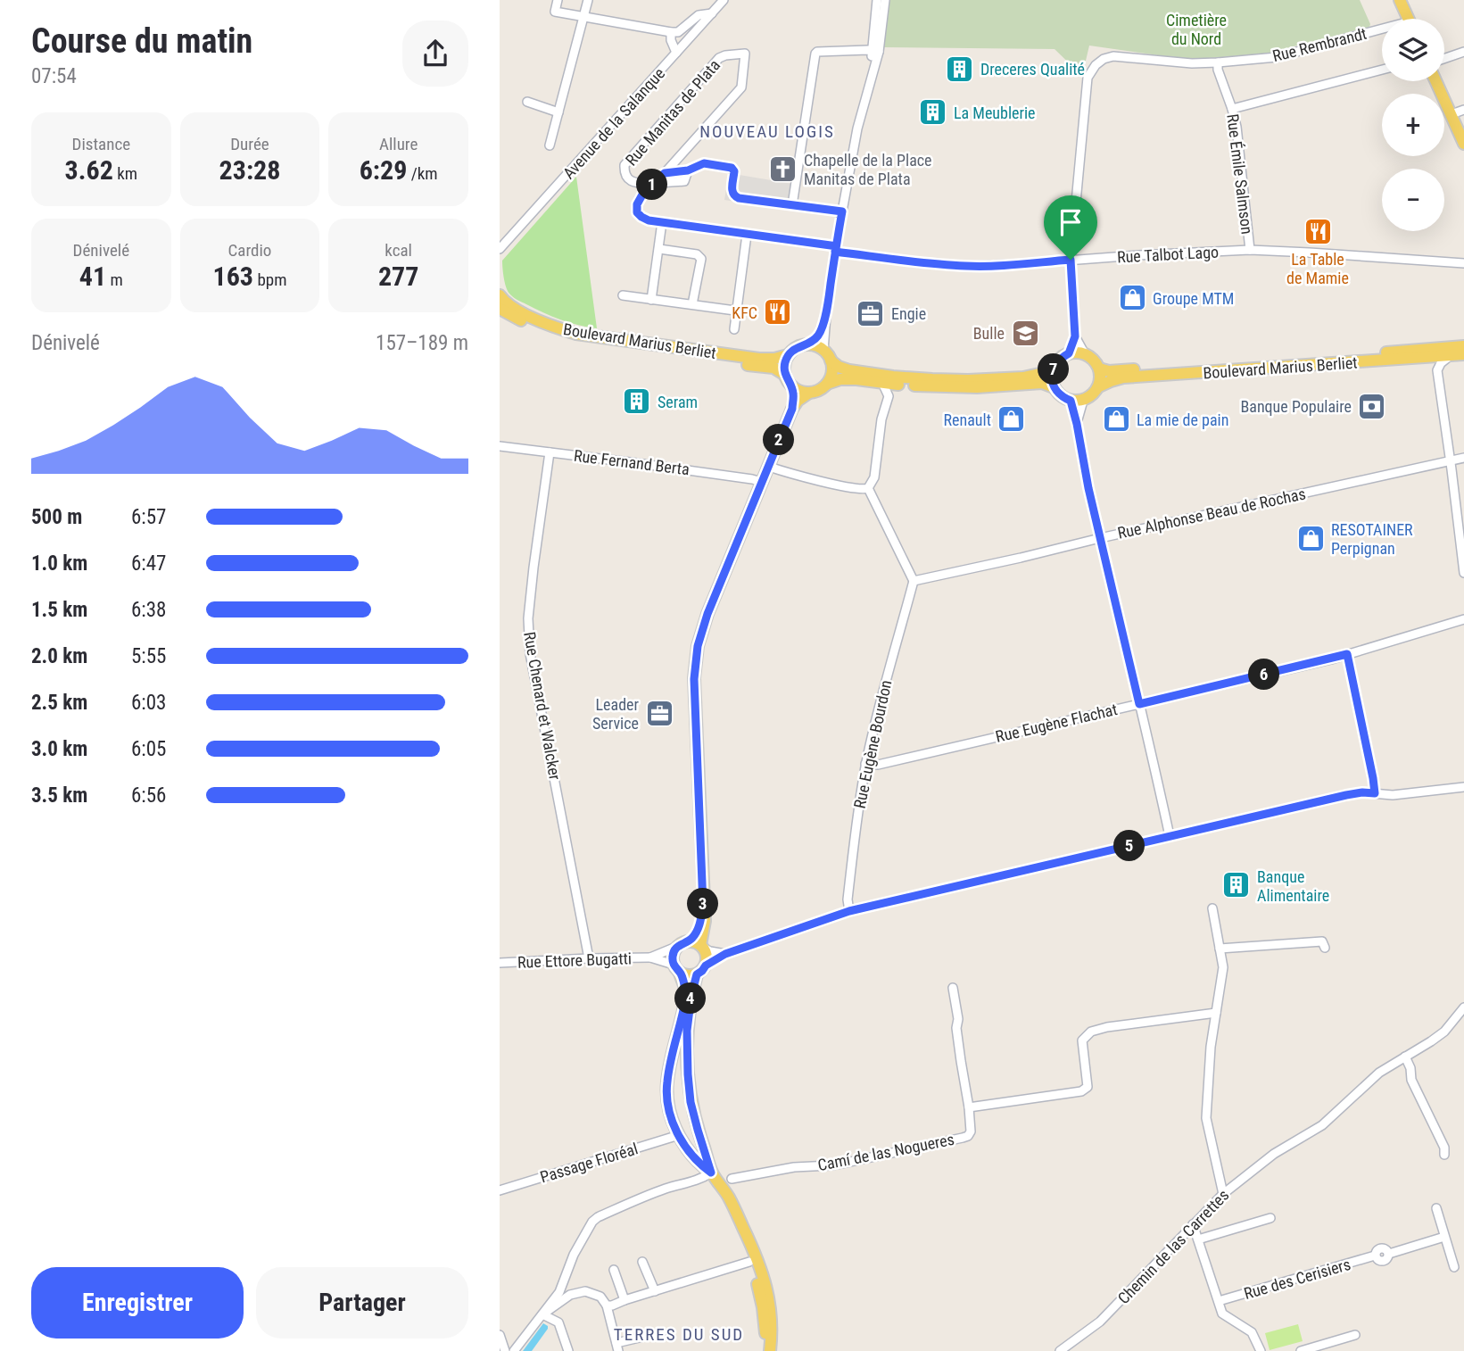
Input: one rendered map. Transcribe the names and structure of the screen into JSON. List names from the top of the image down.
{
  "streets": {
    "main road": ["Boulevard Marius Berliet"],
    "street": [
      "Rue Rembrandt",
      "Rue Manitas de Plata",
      "Avenue de la Salanque",
      "Rue Émile Salmson",
      "Rue Talbot Lago",
      "Rue Fernand Berta",
      "Rue Alphonse Beau de Rochas",
      "Rue Chenard et Walcker",
      "Rue Eugène Flachat",
      "Rue Eugène Bourdon",
      "Rue Ettore Bugatti",
      "Camí de las Nogueres",
      "Passage Floréal",
      "Chemin de las Carrettes",
      "Rue des Cerisiers"
    ]
  },
  "crossings": [
    ["Rue Rembrandt", "Rue Émile Salmson"],
    ["Rue Rembrandt", "Rue Talbot Lago"],
    ["Rue Manitas de Plata", "Rue Talbot Lago"],
    ["Rue Émile Salmson", "Rue Talbot Lago"],
    ["Rue Fernand Berta", "Rue Chenard et Walcker"],
    ["Rue Alphonse Beau de Rochas", "Rue Eugène Bourdon"],
    ["Rue Chenard et Walcker", "Rue Ettore Bugatti"],
    ["Rue Eugène Flachat", "Rue Eugène Bourdon"]
  ],
  "districts": ["NOUVEAU LOGIS", "TERRES DU SUD"],
  "parks": ["Cimetière du Nord"],
  "places": {
    "building": [
      "Dreceres Qualité",
      "La Meublerie",
      "Seram",
      "Banque Alimentaire"
    ],
    "church": ["Chapelle de la Place Manitas de Plata"],
    "restaurant": ["La Table de Mamie", "KFC"],
    "shop": [
      "Groupe MTM",
      "Renault",
      "La mie de pain",
      "RESOTAINER Perpignan"
    ],
    "office": ["Engie", "Leader Service"],
    "school or university": ["Bulle"],
    "bank": ["Banque Populaire"]
  },
  "page": {
    "heading": ["Course du matin", "07:54"],
    "map_buttons": ["+", "−"],
    "stats": [
      ["Distance", "3.62 km"],
      ["Durée", "23:28"],
      ["Allure", "6:29 /km"],
      ["Dénivelé", "41 m"],
      ["Cardio", "163 bpm"],
      ["kcal", "277"]
    ],
    "pins": [
      "1",
      "7",
      "2",
      "6",
      "5",
      "3",
      "4"
    ],
    "chart": ["Dénivelé", "157–189 m"],
    "list": [
      {
        "name": "500 m",
        "note": "6:57"
      },
      {
        "name": "1.0 km",
        "note": "6:47"
      },
      {
        "name": "1.5 km",
        "note": "6:38"
      },
      {
        "name": "2.0 km",
        "note": "5:55"
      },
      {
        "name": "2.5 km",
        "note": "6:03"
      },
      {
        "name": "3.0 km",
        "note": "6:05"
      },
      {
        "name": "3.5 km",
        "note": "6:56"
      }
    ],
    "buttons": ["Enregistrer", "Partager"]
  }
}
